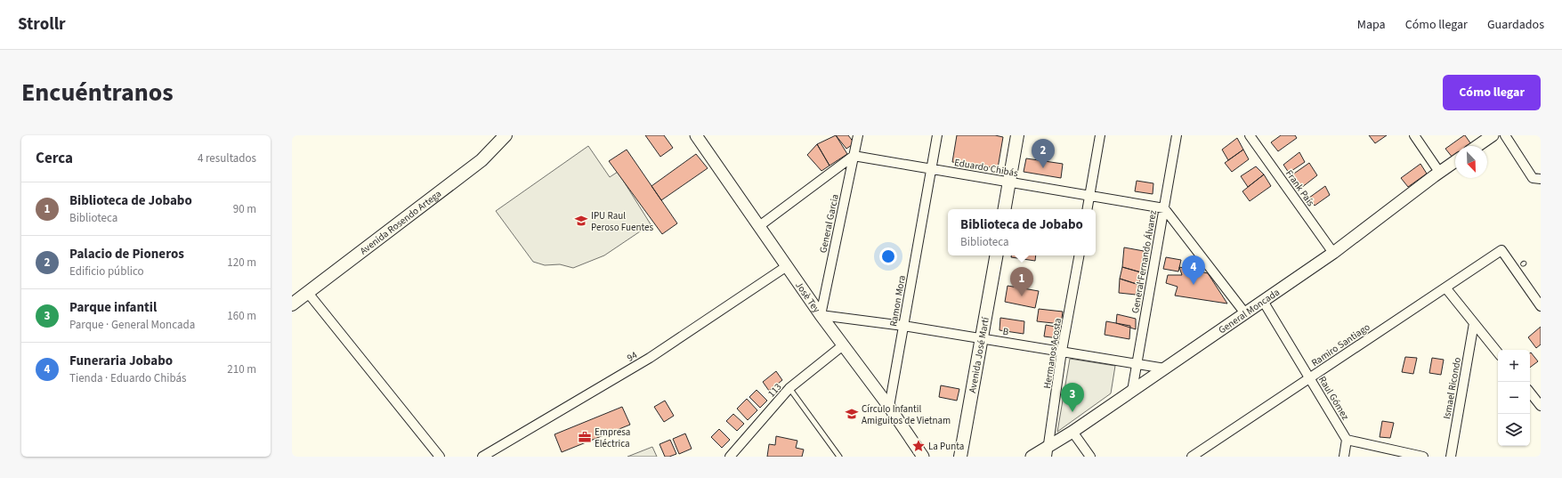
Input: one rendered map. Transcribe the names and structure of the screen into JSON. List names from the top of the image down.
{
  "streets": {
    "main road": ["Avenida Rosendo Artega", "Avenida José Martí"],
    "street": [
      "Eduardo Chibás",
      "Frank País",
      "General Garcia",
      "General Fernando Álvarez",
      "O",
      "Josè Tey",
      "Ramon Mora",
      "General Moncada",
      "B",
      "Ramiro Santiago",
      "Hermanos Acosta",
      "94",
      "Ismael Ricondo",
      "113",
      "Raul Gómez"
    ]
  },
  "crossings": [
    ["Eduardo Chibás", "General Garcia"],
    ["Eduardo Chibás", "General Fernando Álvarez"],
    ["Eduardo Chibás", "Ramon Mora"],
    ["Frank País", "General Moncada"],
    ["General Garcia", "Josè Tey"],
    ["General Garcia", "B"],
    ["General Fernando Álvarez", "General Moncada"],
    ["General Fernando Álvarez", "B"],
    ["O", "Ramiro Santiago"],
    ["Josè Tey", "Ramon Mora"],
    ["Josè Tey", "B"],
    ["Josè Tey", "94"],
    ["Josè Tey", "113"],
    ["Ramon Mora", "B"],
    ["General Moncada", "B"],
    ["General Moncada", "Hermanos Acosta"],
    ["General Moncada", "Raul Gómez"],
    ["B", "Hermanos Acosta"],
    ["B", "Avenida José Martí"],
    ["Ramiro Santiago", "Raul Gómez"]
  ],
  "places": {
    "school or university": ["IPU Raul Peroso Fuentes", "Círculo Infantil Amiguitos de Vietnam"],
    "office": ["Empresa Eléctrica"],
    "place": ["La Punta"]
  },
  "north": "bottom right",
  "page": {
    "header": "Strollr",
    "nav": ["Mapa", "Cómo llegar", "Guardados"],
    "title": "Encuéntranos",
    "buttons": "Cómo llegar",
    "heading": ["Cerca", "4 resultados"],
    "pins": [
      "2",
      "4",
      "1",
      "3"
    ],
    "list": [
      {
        "mark": "1",
        "name": "Biblioteca de Jobabo",
        "note": "Biblioteca",
        "value": "90 m"
      },
      {
        "mark": "2",
        "name": "Palacio de Pioneros",
        "note": "Edificio público",
        "value": "120 m"
      },
      {
        "mark": "3",
        "name": "Parque infantil",
        "note": "Parque · General Moncada",
        "value": "160 m"
      },
      {
        "mark": "4",
        "name": "Funeraria Jobabo",
        "note": "Tienda · Eduardo Chibás",
        "value": "210 m"
      }
    ],
    "popup": ["Biblioteca de Jobabo", "Biblioteca"],
    "map_buttons": ["+", "−"]
  }
}
